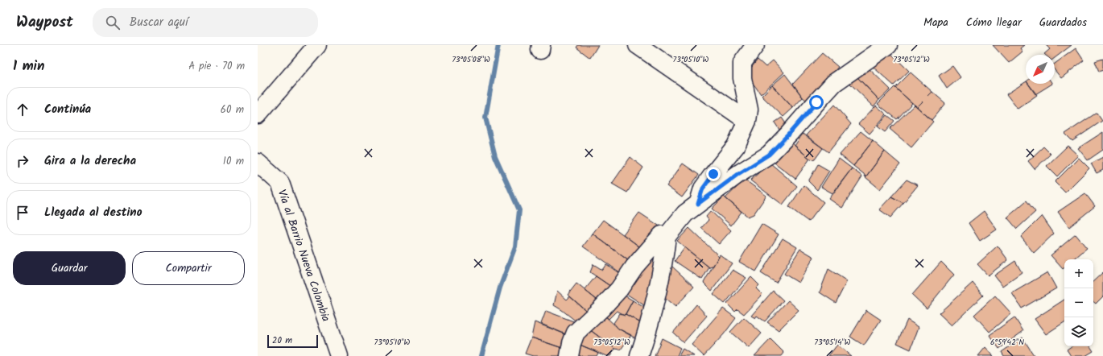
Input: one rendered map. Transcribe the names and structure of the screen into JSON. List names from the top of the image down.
{
  "streets": {
    "street": ["Vía al Barrio Nueva Colombia"]
  },
  "scale_bar": "20 m",
  "north": "bottom left",
  "page": {
    "header": "Waypost",
    "search": "Buscar aquí",
    "nav": ["Mapa", "Cómo llegar", "Guardados"],
    "heading": ["1 min", "A pie · 70 m"],
    "list": [
      ["Continúa", "60 m"],
      ["Gira a la derecha", "10 m"],
      "Llegada al destino"
    ],
    "buttons": ["Guardar", "Compartir"],
    "map_buttons": ["+", "−"],
    "scale": "20 m"
  },
  "coordinates": [
    "73°05'08\"W",
    "73°05'10\"W",
    "73°05'12\"W",
    "73°05'14\"W",
    "6°59'42\"N"
  ]
}
